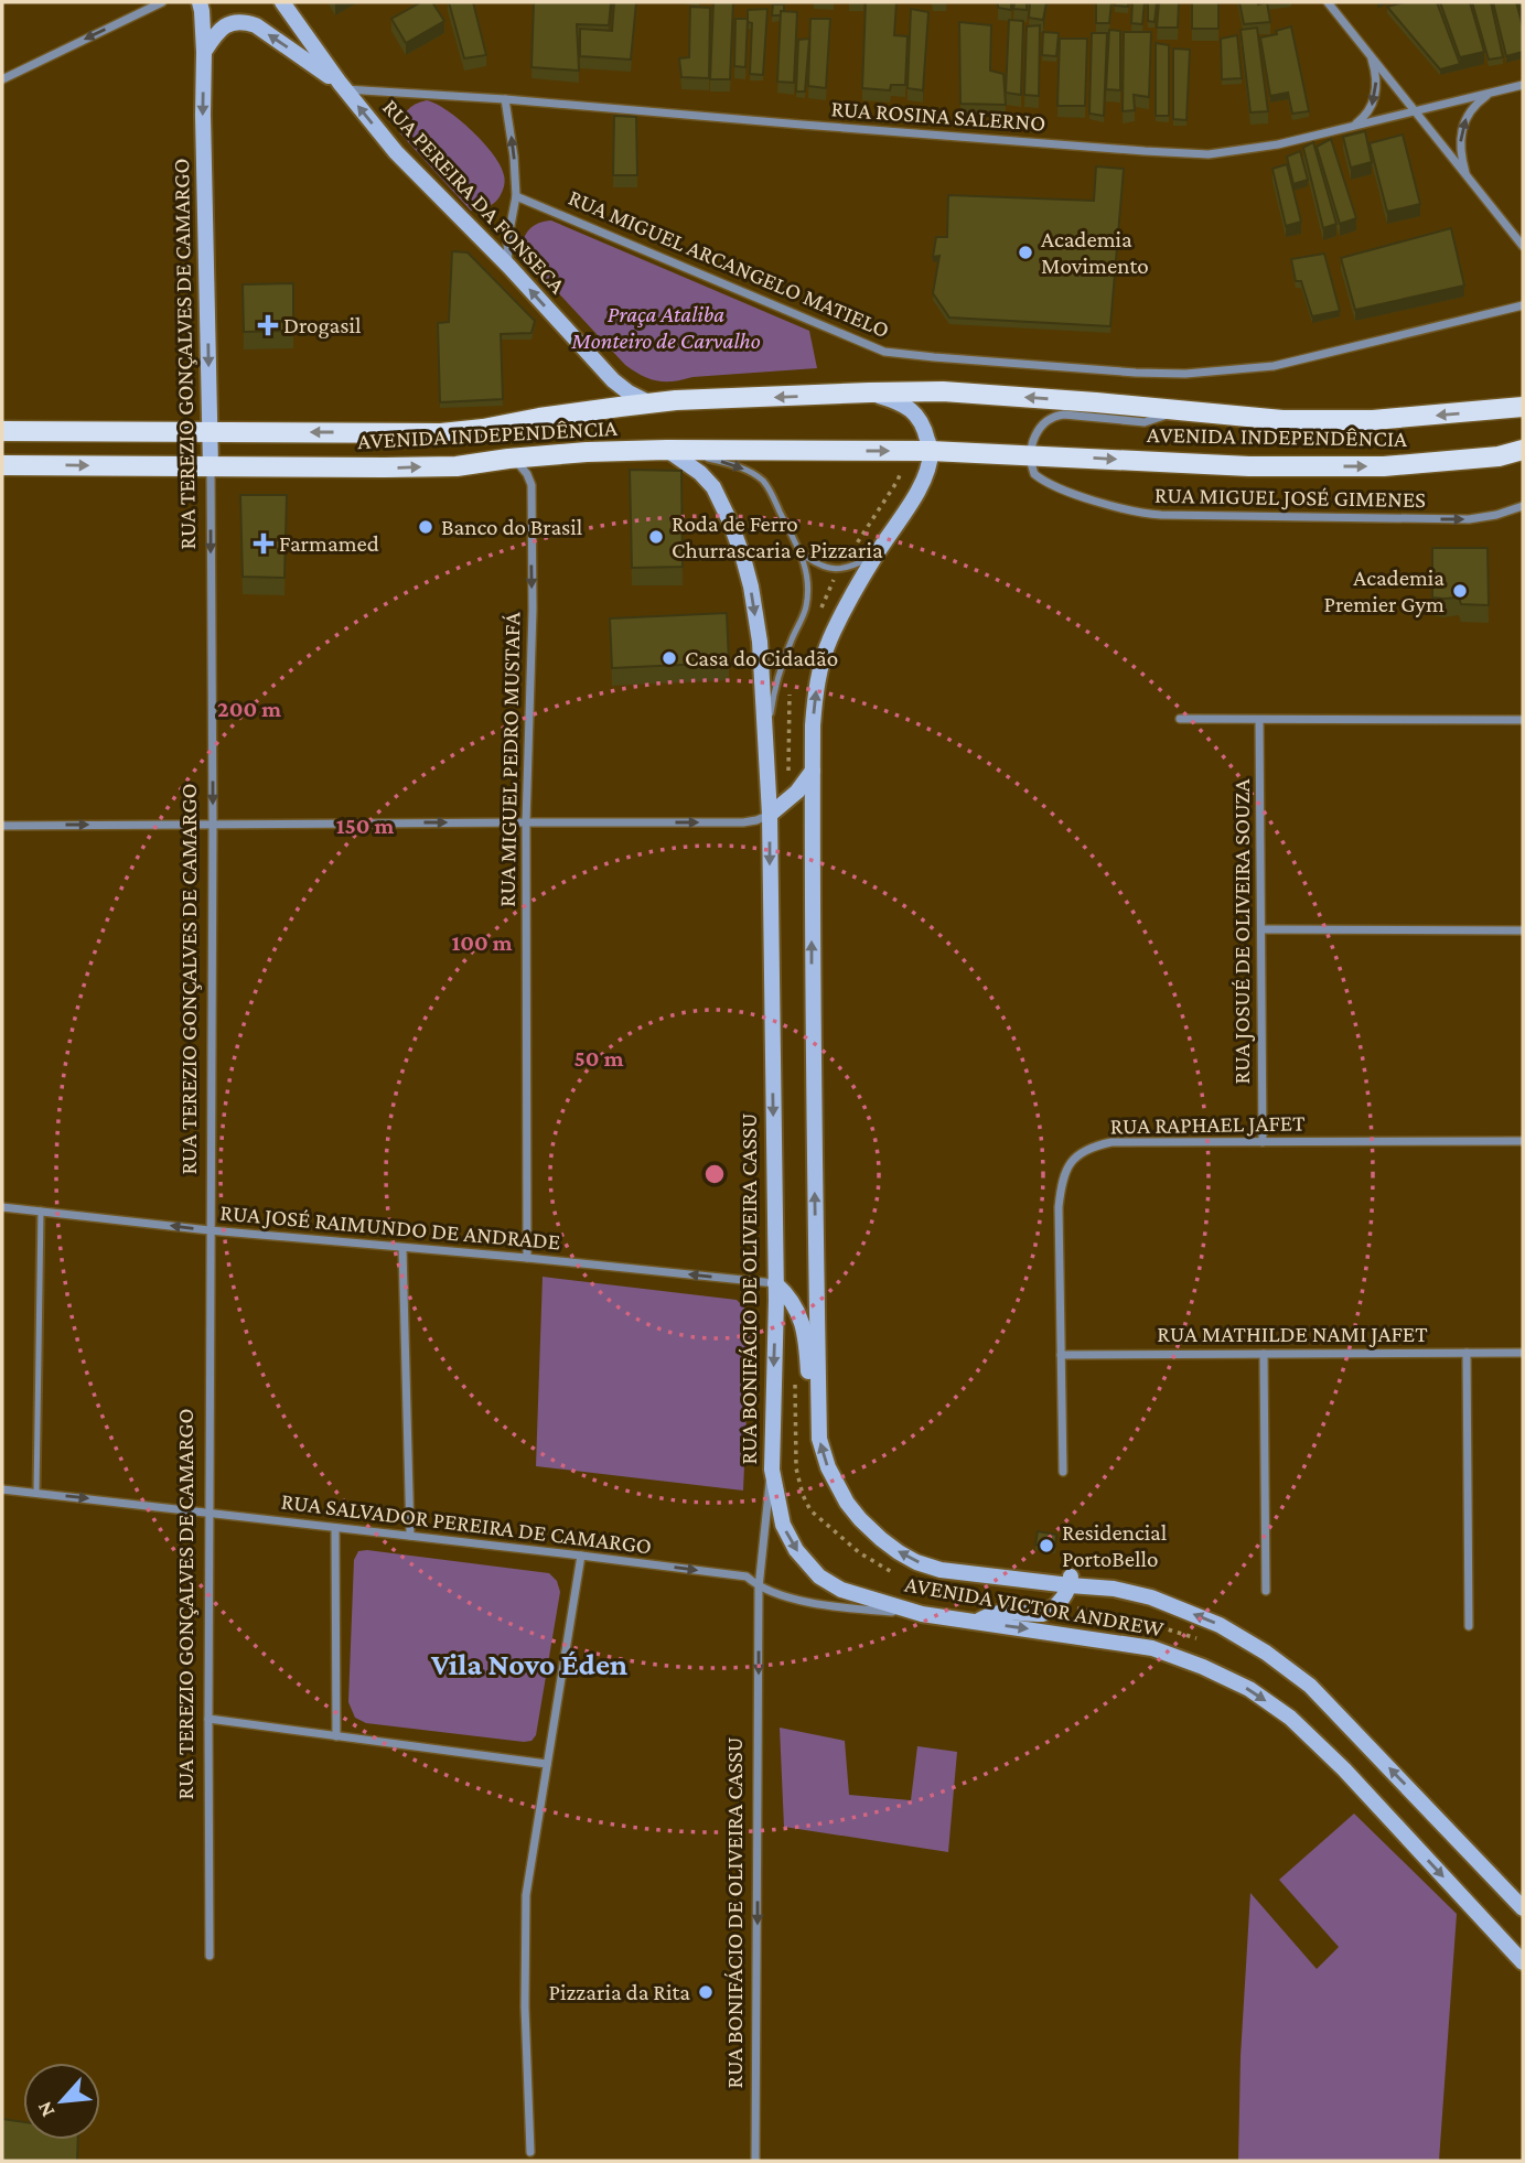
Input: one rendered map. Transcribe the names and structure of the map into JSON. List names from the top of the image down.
{
  "streets": {
    "main road": [
      "RUA PEREIRA DA FONSECA",
      "RUA TEREZIO GONÇALVES DE CAMARGO",
      "AVENIDA INDEPENDÊNCIA",
      "RUA BONIFÁCIO DE OLIVEIRA CASSU",
      "AVENIDA VICTOR ANDREW"
    ],
    "street": [
      "RUA ROSINA SALERNO",
      "RUA MIGUEL ARCANGELO MATIELO",
      "RUA MIGUEL JOSÉ GIMENES",
      "RUA MIGUEL PEDRO MUSTAFÁ",
      "RUA JOSUÉ DE OLIVEIRA SOUZA",
      "RUA RAPHAEL JAFET",
      "RUA JOSÉ RAIMUNDO DE ANDRADE",
      "RUA MATHILDE NAMI JAFET",
      "RUA SALVADOR PEREIRA DE CAMARGO"
    ]
  },
  "crossings": [
    ["RUA ROSINA SALERNO", "RUA PEREIRA DA FONSECA"],
    ["RUA PEREIRA DA FONSECA", "AVENIDA INDEPENDÊNCIA"],
    ["RUA TEREZIO GONÇALVES DE CAMARGO", "AVENIDA INDEPENDÊNCIA"],
    ["RUA TEREZIO GONÇALVES DE CAMARGO", "RUA JOSÉ RAIMUNDO DE ANDRADE"],
    ["RUA TEREZIO GONÇALVES DE CAMARGO", "RUA SALVADOR PEREIRA DE CAMARGO"],
    ["AVENIDA INDEPENDÊNCIA", "RUA MIGUEL JOSÉ GIMENES"],
    ["AVENIDA INDEPENDÊNCIA", "RUA MIGUEL PEDRO MUSTAFÁ"],
    ["AVENIDA INDEPENDÊNCIA", "RUA BONIFÁCIO DE OLIVEIRA CASSU"],
    ["RUA MIGUEL PEDRO MUSTAFÁ", "RUA JOSÉ RAIMUNDO DE ANDRADE"],
    ["RUA JOSUÉ DE OLIVEIRA SOUZA", "RUA RAPHAEL JAFET"],
    ["RUA RAPHAEL JAFET", "RUA MATHILDE NAMI JAFET"],
    ["RUA JOSÉ RAIMUNDO DE ANDRADE", "RUA BONIFÁCIO DE OLIVEIRA CASSU"],
    ["RUA BONIFÁCIO DE OLIVEIRA CASSU", "RUA SALVADOR PEREIRA DE CAMARGO"],
    ["RUA BONIFÁCIO DE OLIVEIRA CASSU", "AVENIDA VICTOR ANDREW"],
    ["RUA SALVADOR PEREIRA DE CAMARGO", "AVENIDA VICTOR ANDREW"]
  ],
  "one_way": [
    "RUA PEREIRA DA FONSECA",
    "RUA TEREZIO GONÇALVES DE CAMARGO",
    "RUA MIGUEL JOSÉ GIMENES",
    "RUA MIGUEL PEDRO MUSTAFÁ",
    "RUA JOSÉ RAIMUNDO DE ANDRADE",
    "RUA SALVADOR PEREIRA DE CAMARGO"
  ],
  "districts": ["Vila Novo Éden"],
  "parks": ["Praça Ataliba Monteiro de Carvalho"],
  "places": {
    "other": [
      "Academia Movimento",
      "Banco do Brasil",
      "Roda de Ferro Churrascaria e Pizzaria",
      "Academia Premier Gym",
      "Casa do Cidadão",
      "Residencial PortoBello",
      "Pizzaria da Rita"
    ],
    "health": ["Drogasil", "Farmamed"]
  },
  "north": "bottom left",
  "rings": [
    "200 m",
    "150 m",
    "100 m",
    "50 m"
  ]
}
